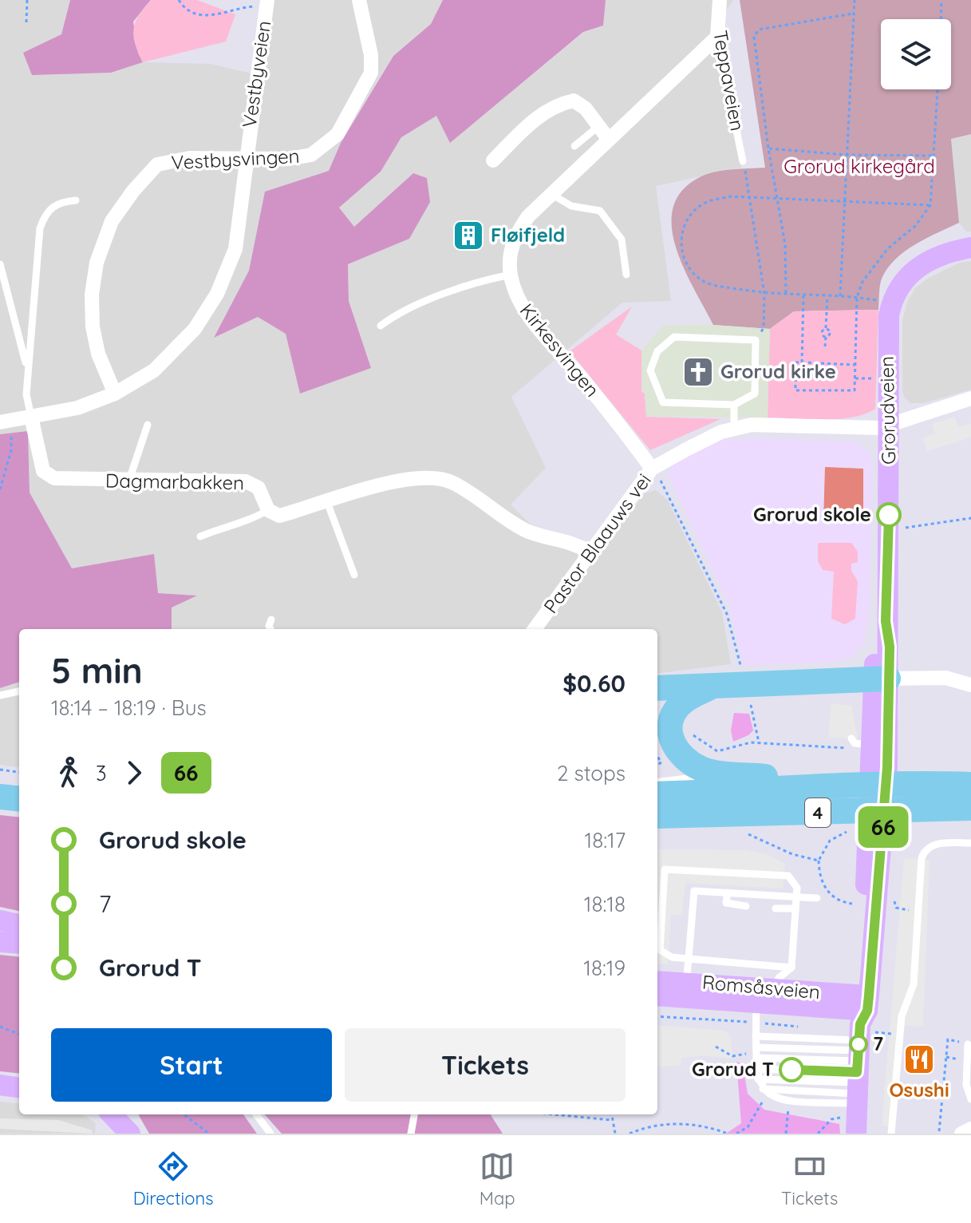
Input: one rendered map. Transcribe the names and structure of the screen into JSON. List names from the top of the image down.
{
  "streets": {
    "highway": ["4"],
    "street": [
      "Vestbyveien",
      "Teppaveien",
      "Vestbysvingen",
      "Kirkesvingen",
      "Grorudveien",
      "Dagmarbakken",
      "Pastor Blaauws vei",
      "Romsåsveien"
    ]
  },
  "crossings": [
    ["Vestbyveien", "Vestbysvingen"],
    ["Vestbyveien", "Dagmarbakken"],
    ["Teppaveien", "Kirkesvingen"],
    ["Kirkesvingen", "Pastor Blaauws vei"],
    ["Grorudveien", "Pastor Blaauws vei"],
    ["Dagmarbakken", "Pastor Blaauws vei"]
  ],
  "parks": ["Grorud kirkegård"],
  "places": {
    "building": ["Fløifjeld"],
    "church": ["Grorud kirke"],
    "other": ["Grorud skole", "7", "Grorud T"],
    "restaurant": ["Osushi"]
  },
  "lines": ["bus line 66"],
  "page": {
    "on_map": "66",
    "heading": ["5 min", "18:14 – 18:19 · Bus", "$0.60"],
    "legs": ["3", "66", "2 stops"],
    "list": [
      {
        "name": "Grorud skole",
        "value": "18:17"
      },
      {
        "name": "7",
        "value": "18:18"
      },
      {
        "name": "Grorud T",
        "value": "18:19"
      }
    ],
    "buttons": ["Start", "Tickets"],
    "tabs": ["Directions", "Map", "Tickets"]
  }
}
